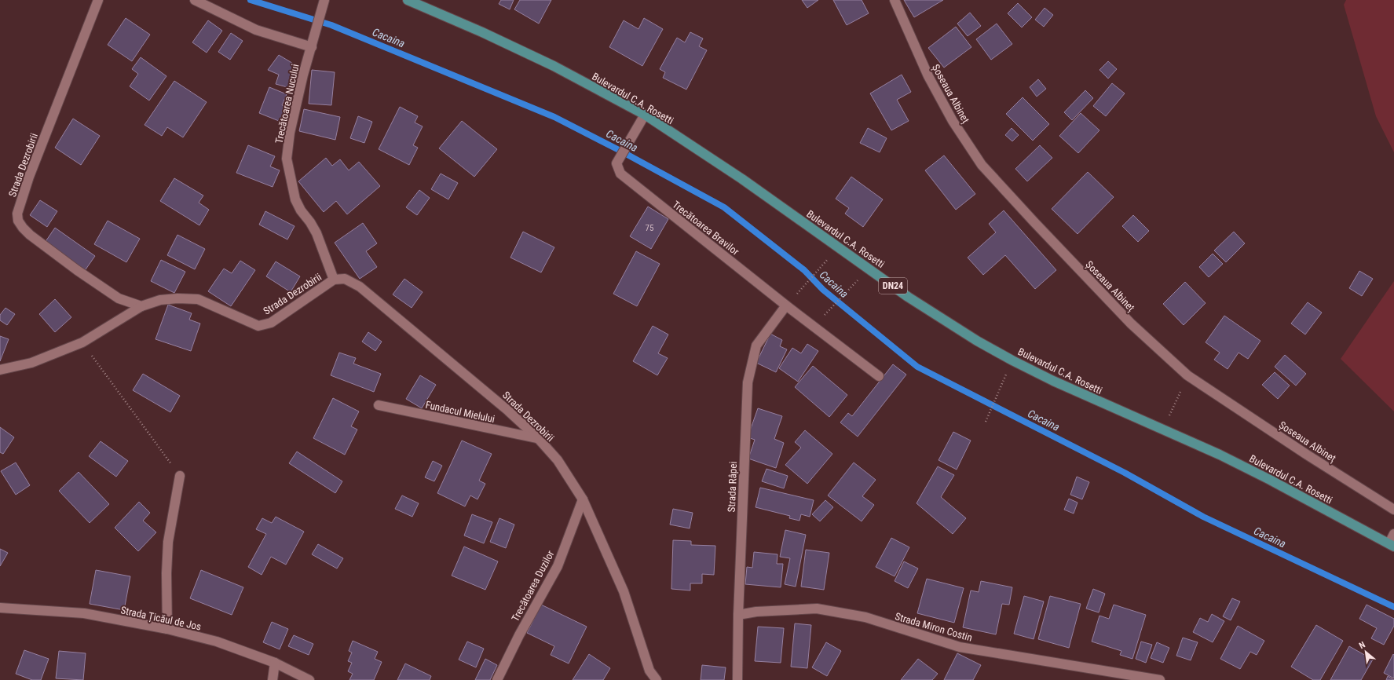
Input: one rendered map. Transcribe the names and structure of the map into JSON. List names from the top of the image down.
{
  "streets": {
    "main road": ["Bulevardul C.A. Rosetti", "DN24"],
    "street": [
      "Șoseaua Albineț",
      "Trecătoarea Nucului",
      "Strada Dezrobirii",
      "Trecătoarea Bravilor",
      "Fundacul Mielului",
      "Strada Râpei",
      "Trecătoarea Duzilor",
      "Strada Țicăul de Jos",
      "Strada Miron Costin"
    ]
  },
  "crossings": [
    ["Bulevardul C.A. Rosetti", "Trecătoarea Bravilor"],
    ["Trecătoarea Nucului", "Strada Dezrobirii"],
    ["Strada Dezrobirii", "Fundacul Mielului"],
    ["Strada Dezrobirii", "Trecătoarea Duzilor"],
    ["Trecătoarea Bravilor", "Strada Râpei"],
    ["Strada Râpei", "Strada Miron Costin"]
  ],
  "water": ["Cacaina"],
  "house_numbers": ["75"],
  "north": "top left"
}
